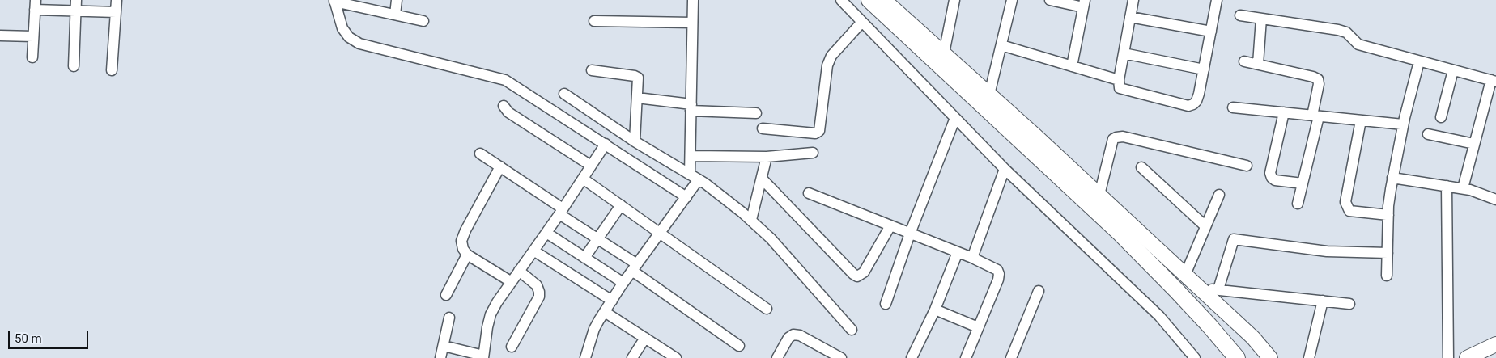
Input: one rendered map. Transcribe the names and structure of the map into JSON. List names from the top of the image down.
{
  "scale_bar": "50 m"
}
